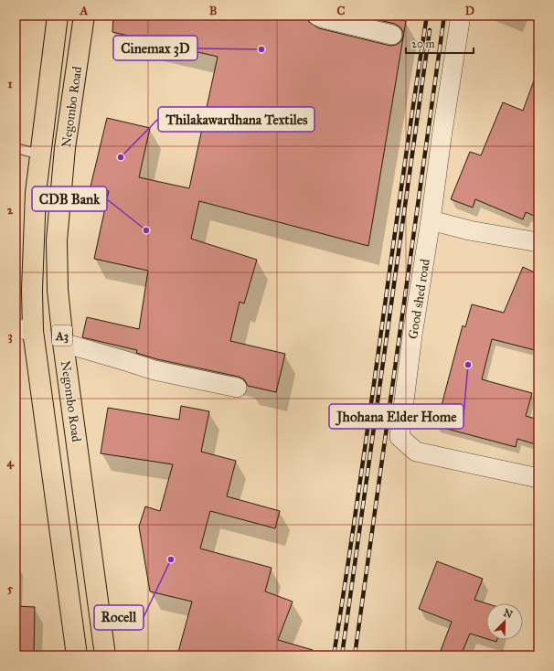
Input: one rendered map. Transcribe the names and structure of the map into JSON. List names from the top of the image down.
{
  "streets": {
    "highway": ["Negombo Road", "A3"],
    "street": ["Good shed road"]
  },
  "places": [
    "Cinemax 3D",
    "Thilakawardhana Textiles",
    "CDB Bank",
    "Jhohana Elder Home",
    "Rocell"
  ],
  "scale_bar": "20 m",
  "north": "top right",
  "grid": {
    "columns": [
      "A",
      "B",
      "C",
      "D"
    ],
    "rows": [
      "1",
      "2",
      "3",
      "4",
      "5"
    ]
  }
}
